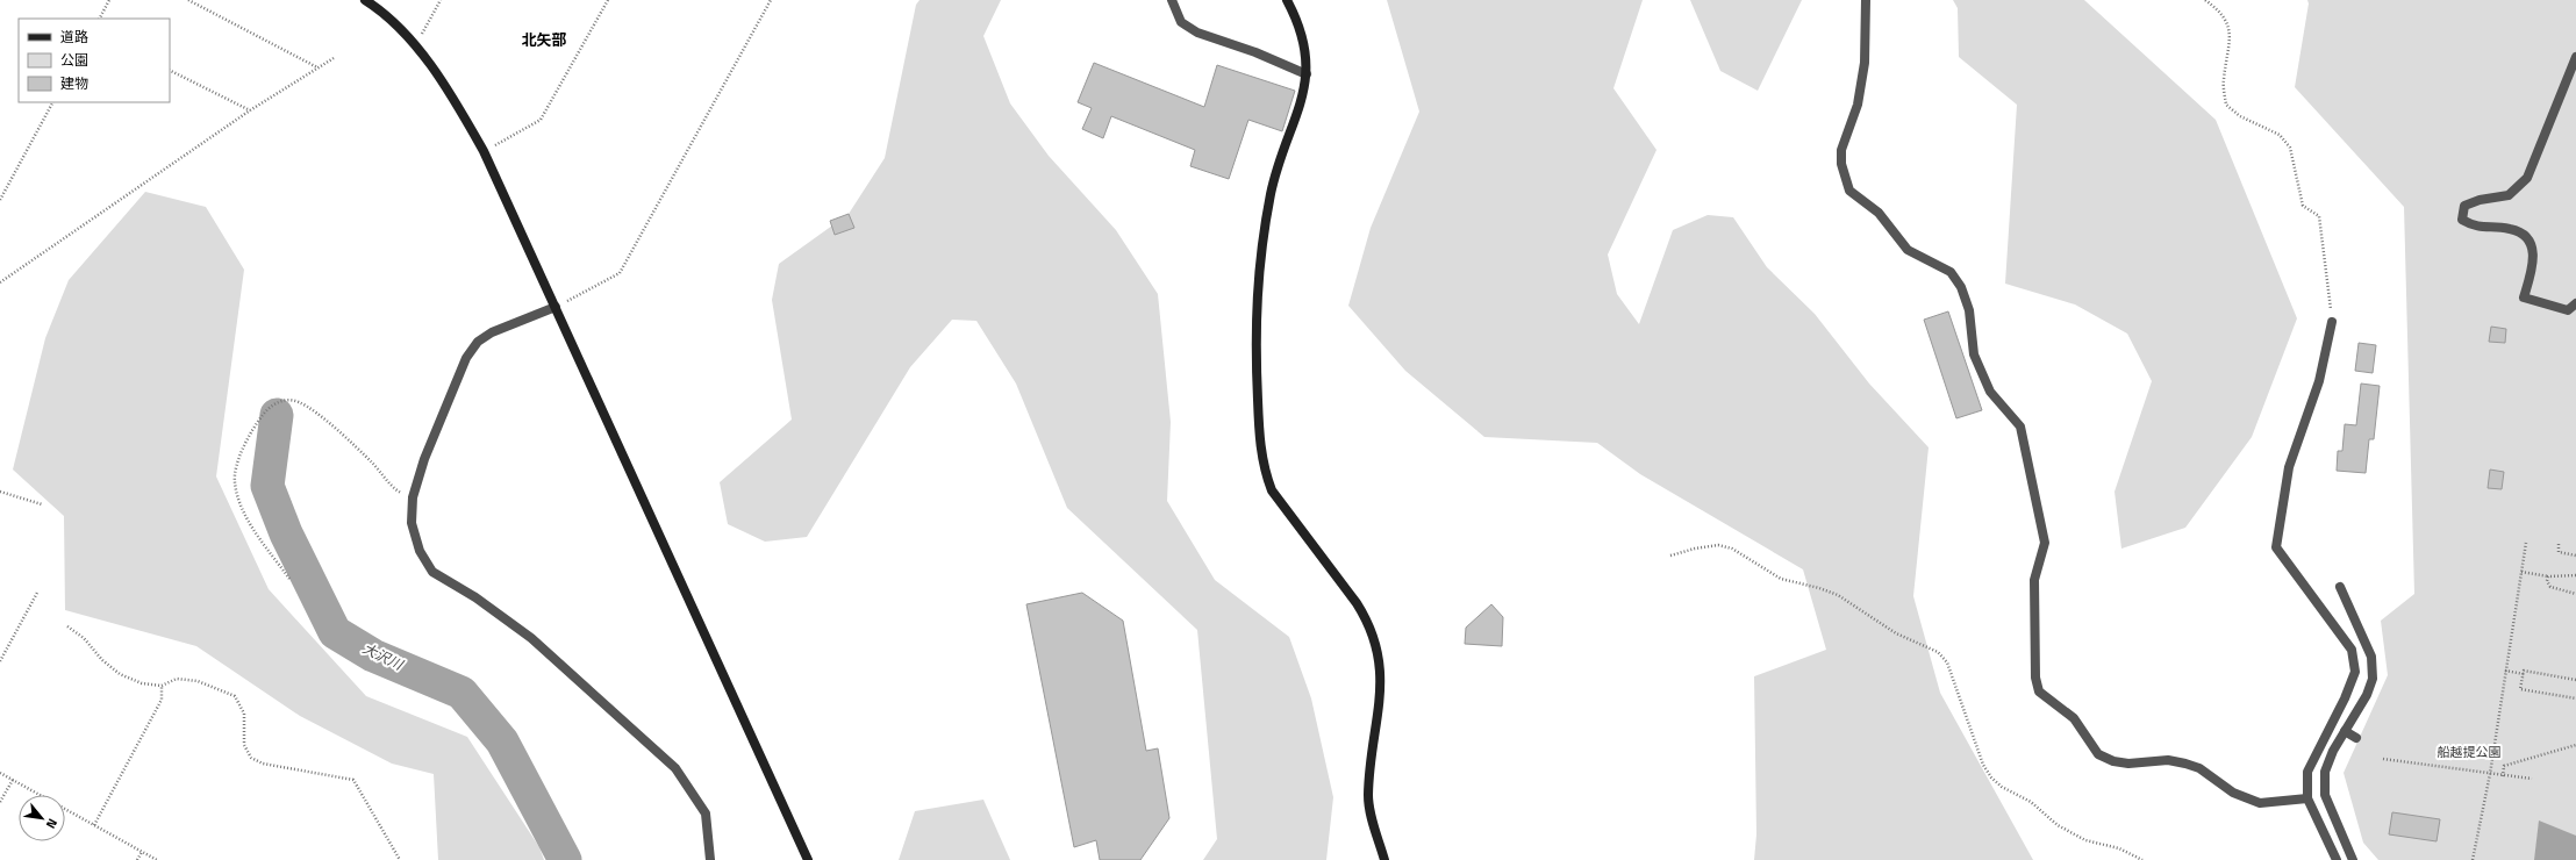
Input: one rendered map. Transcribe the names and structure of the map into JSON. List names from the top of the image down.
{
  "districts": ["北矢部"],
  "water": ["大沢川"],
  "parks": ["船越提公園"],
  "legend": ["道路", "公園", "建物"],
  "north": "bottom right"
}
